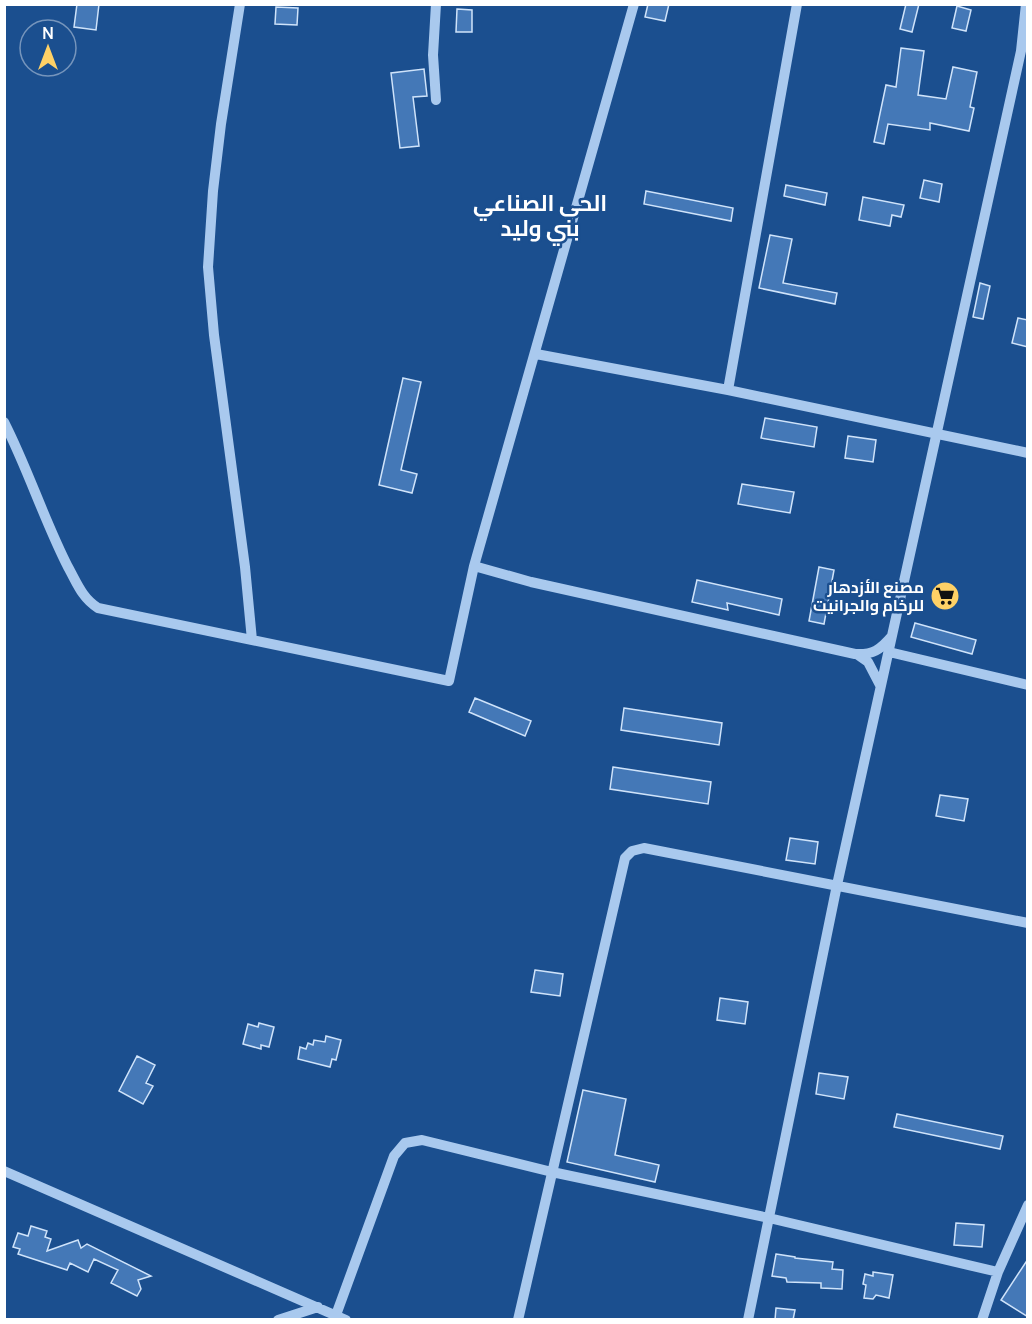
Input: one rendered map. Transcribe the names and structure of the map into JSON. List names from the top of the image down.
{
  "districts": ["الحي الصناعي بني وليد"],
  "places": {
    "supermarket": ["مصنع الأزدهار للرخام والجرانيت"]
  },
  "north": "top"
}
